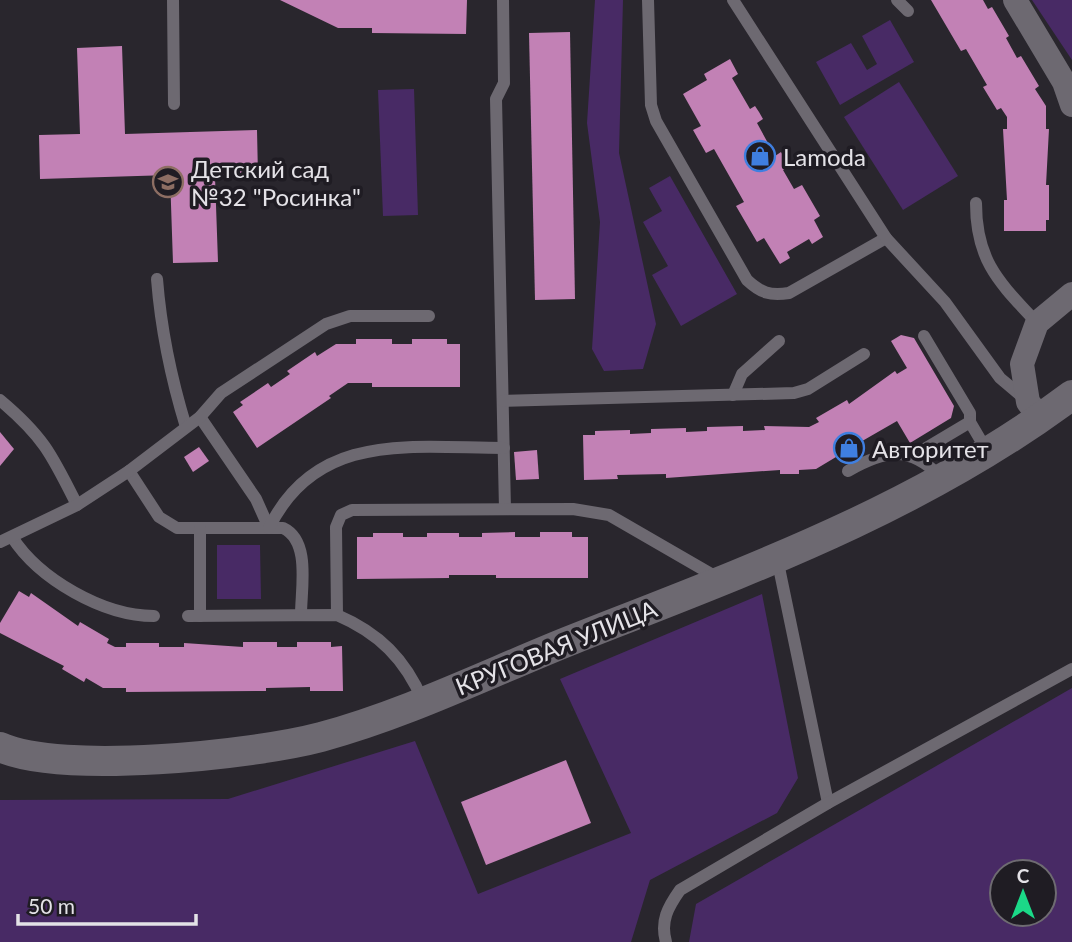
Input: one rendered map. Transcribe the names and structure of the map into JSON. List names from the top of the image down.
{
  "streets": {
    "street": ["КРУГОВАЯ УЛИЦА"]
  },
  "places": {
    "shop": ["Lamoda", "Авторитет"],
    "school or university": ["Детский сад №32 \"Росинка\""]
  },
  "scale_bar": "50 m",
  "north": "top"
}
